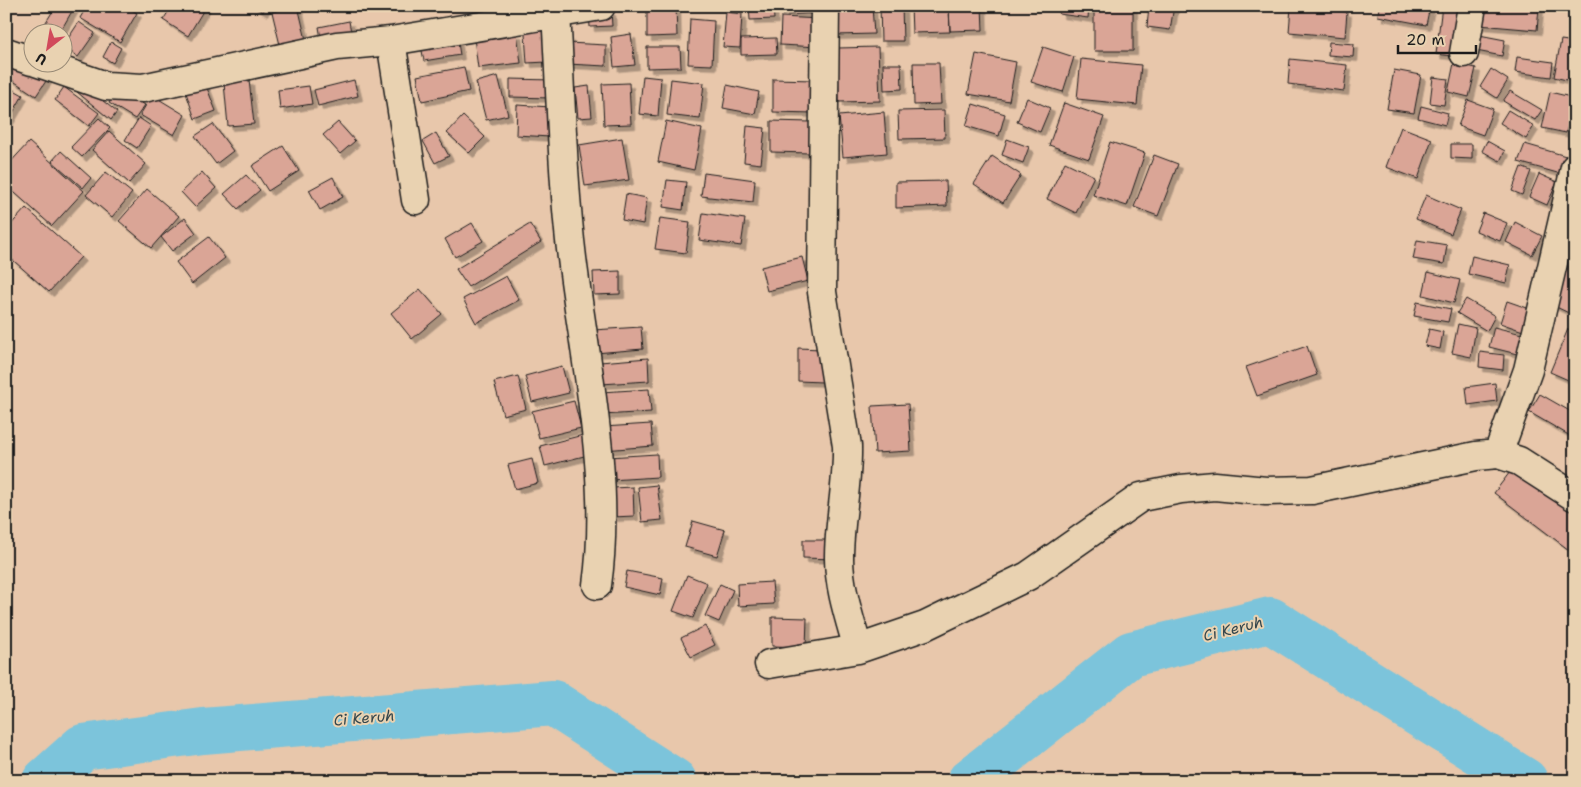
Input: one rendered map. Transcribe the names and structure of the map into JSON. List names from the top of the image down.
{
  "water": ["Ci Keruh"],
  "scale_bar": "20 m",
  "north": "bottom left"
}
